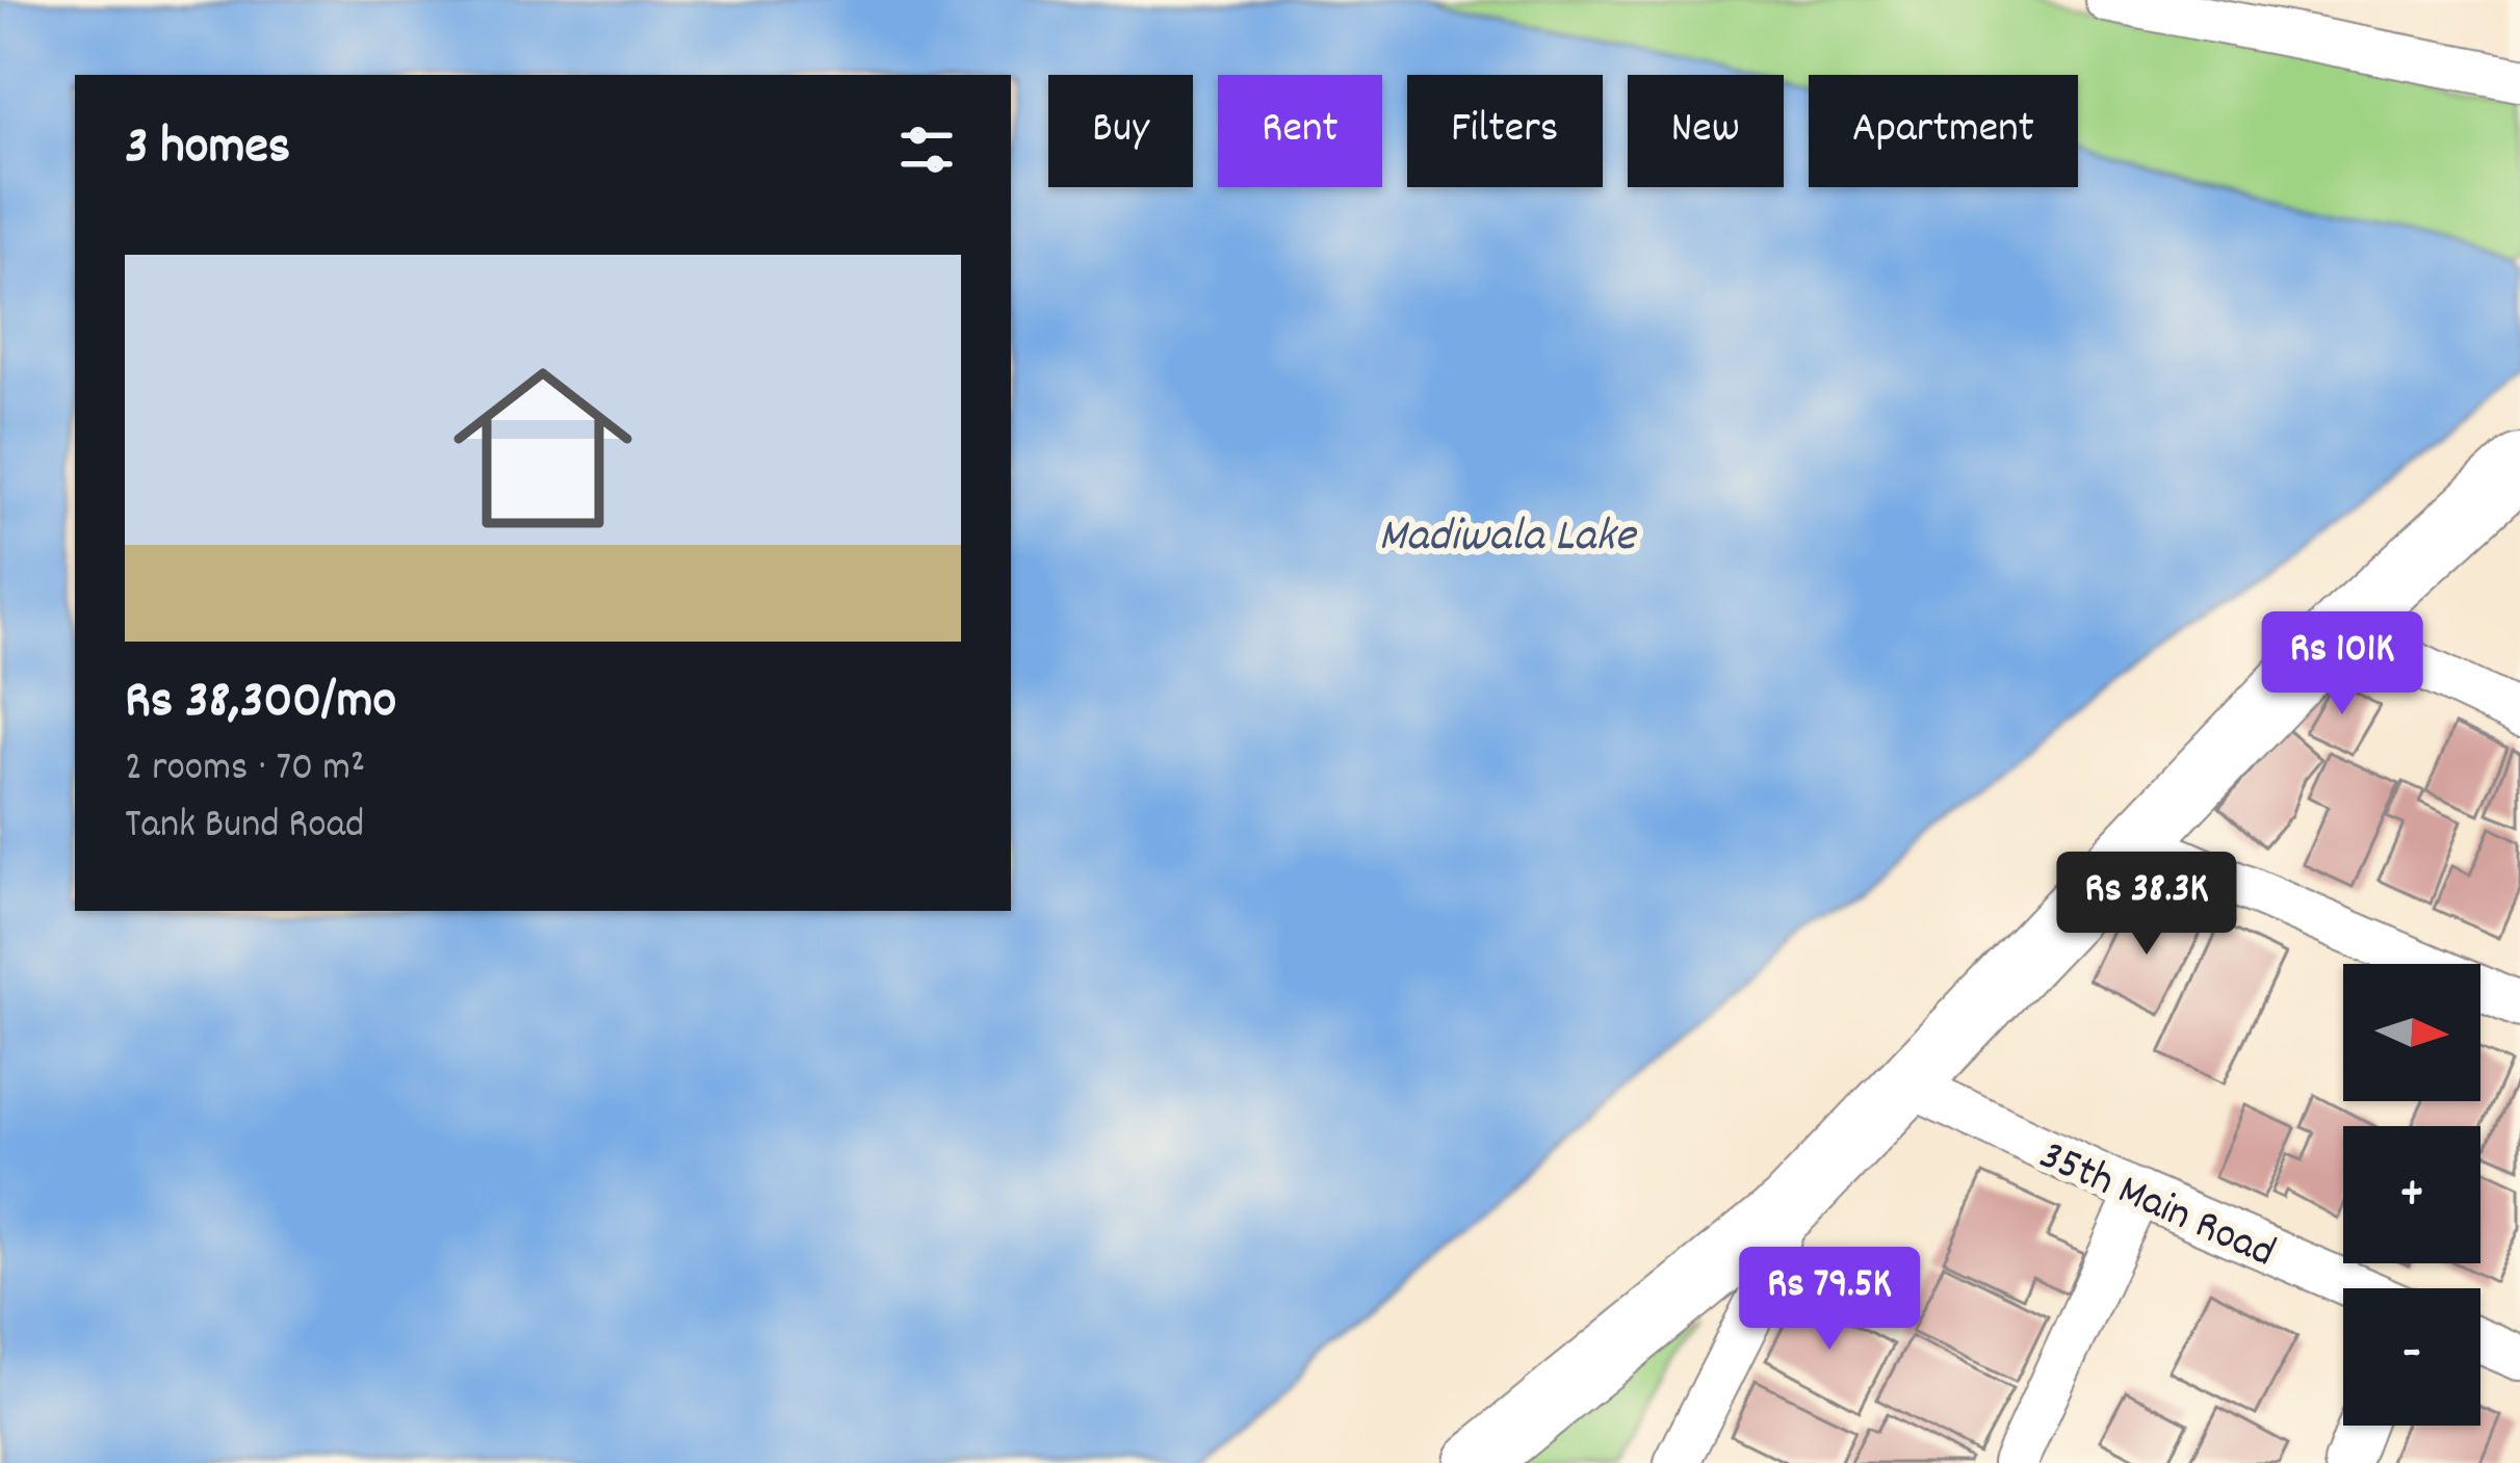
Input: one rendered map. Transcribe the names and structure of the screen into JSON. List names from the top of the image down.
{
  "streets": {
    "street": ["35th Main Road"]
  },
  "water": ["Madiwala Lake"],
  "north": "right",
  "page": {
    "chip": [
      "Buy",
      "Rent",
      "Filters",
      "New",
      "Apartment"
    ],
    "heading": "3 homes",
    "list": [
      {
        "name": "Rs 38,300/mo",
        "note": "2 rooms · 70 m² · Tank Bund Road"
      }
    ],
    "price": ["Rs 101K", "Rs 38.3K", "Rs 79.5K"],
    "map_buttons": ["+", "−"]
  }
}
